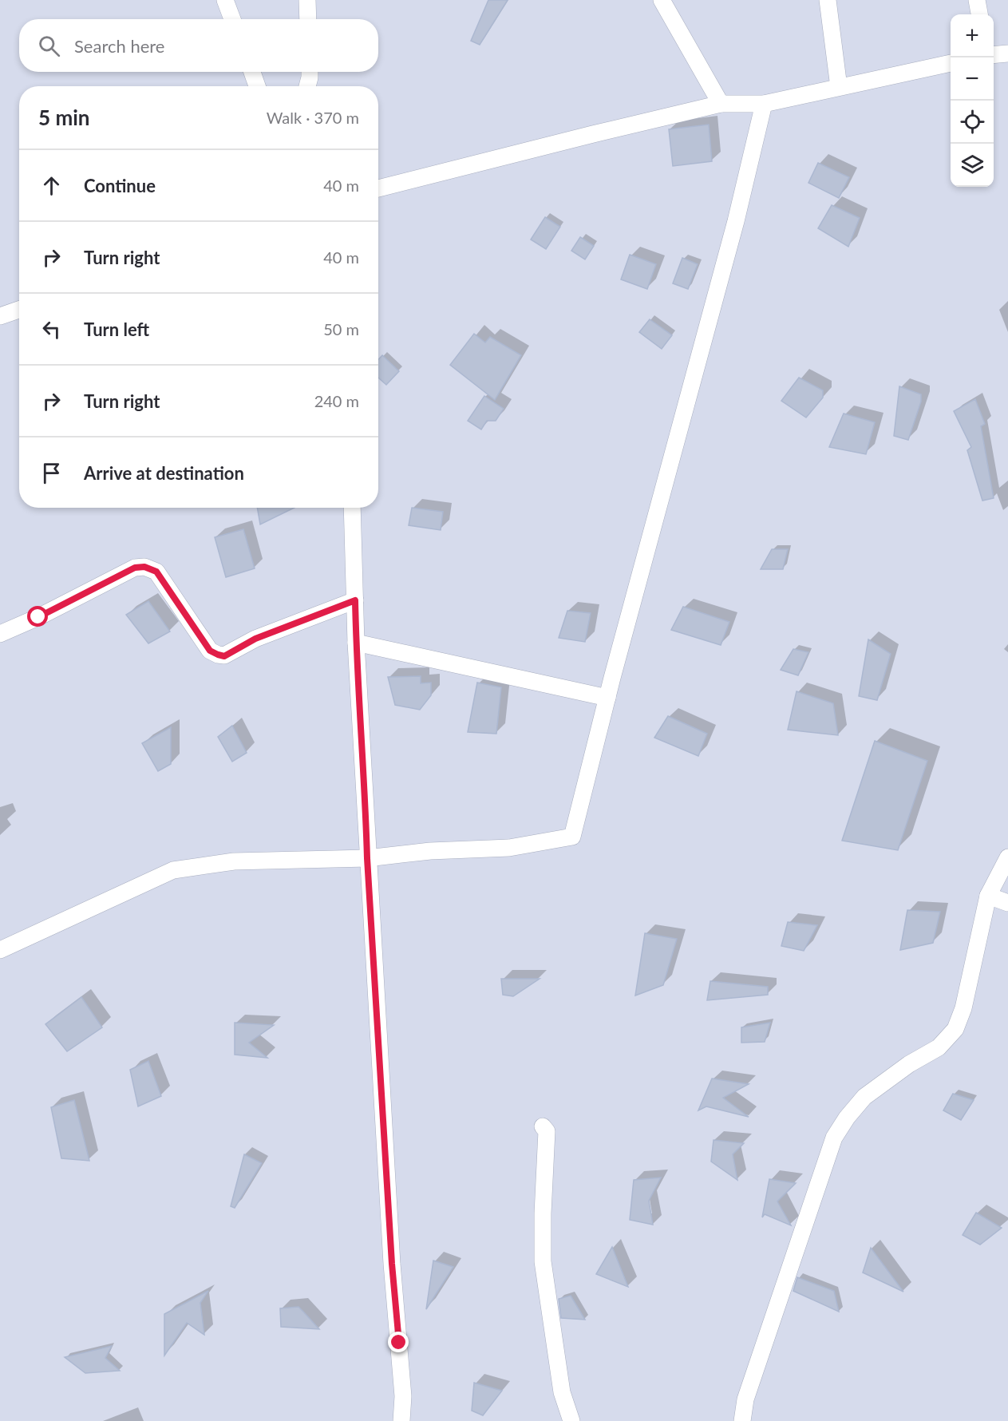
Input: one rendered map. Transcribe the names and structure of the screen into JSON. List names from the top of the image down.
{
  "page": {
    "map_buttons": ["+", "−"],
    "search": "Search here",
    "heading": ["5 min", "Walk · 370 m"],
    "list": [
      ["Continue", "40 m"],
      ["Turn right", "40 m"],
      ["Turn left", "50 m"],
      ["Turn right", "240 m"],
      "Arrive at destination"
    ]
  }
}
